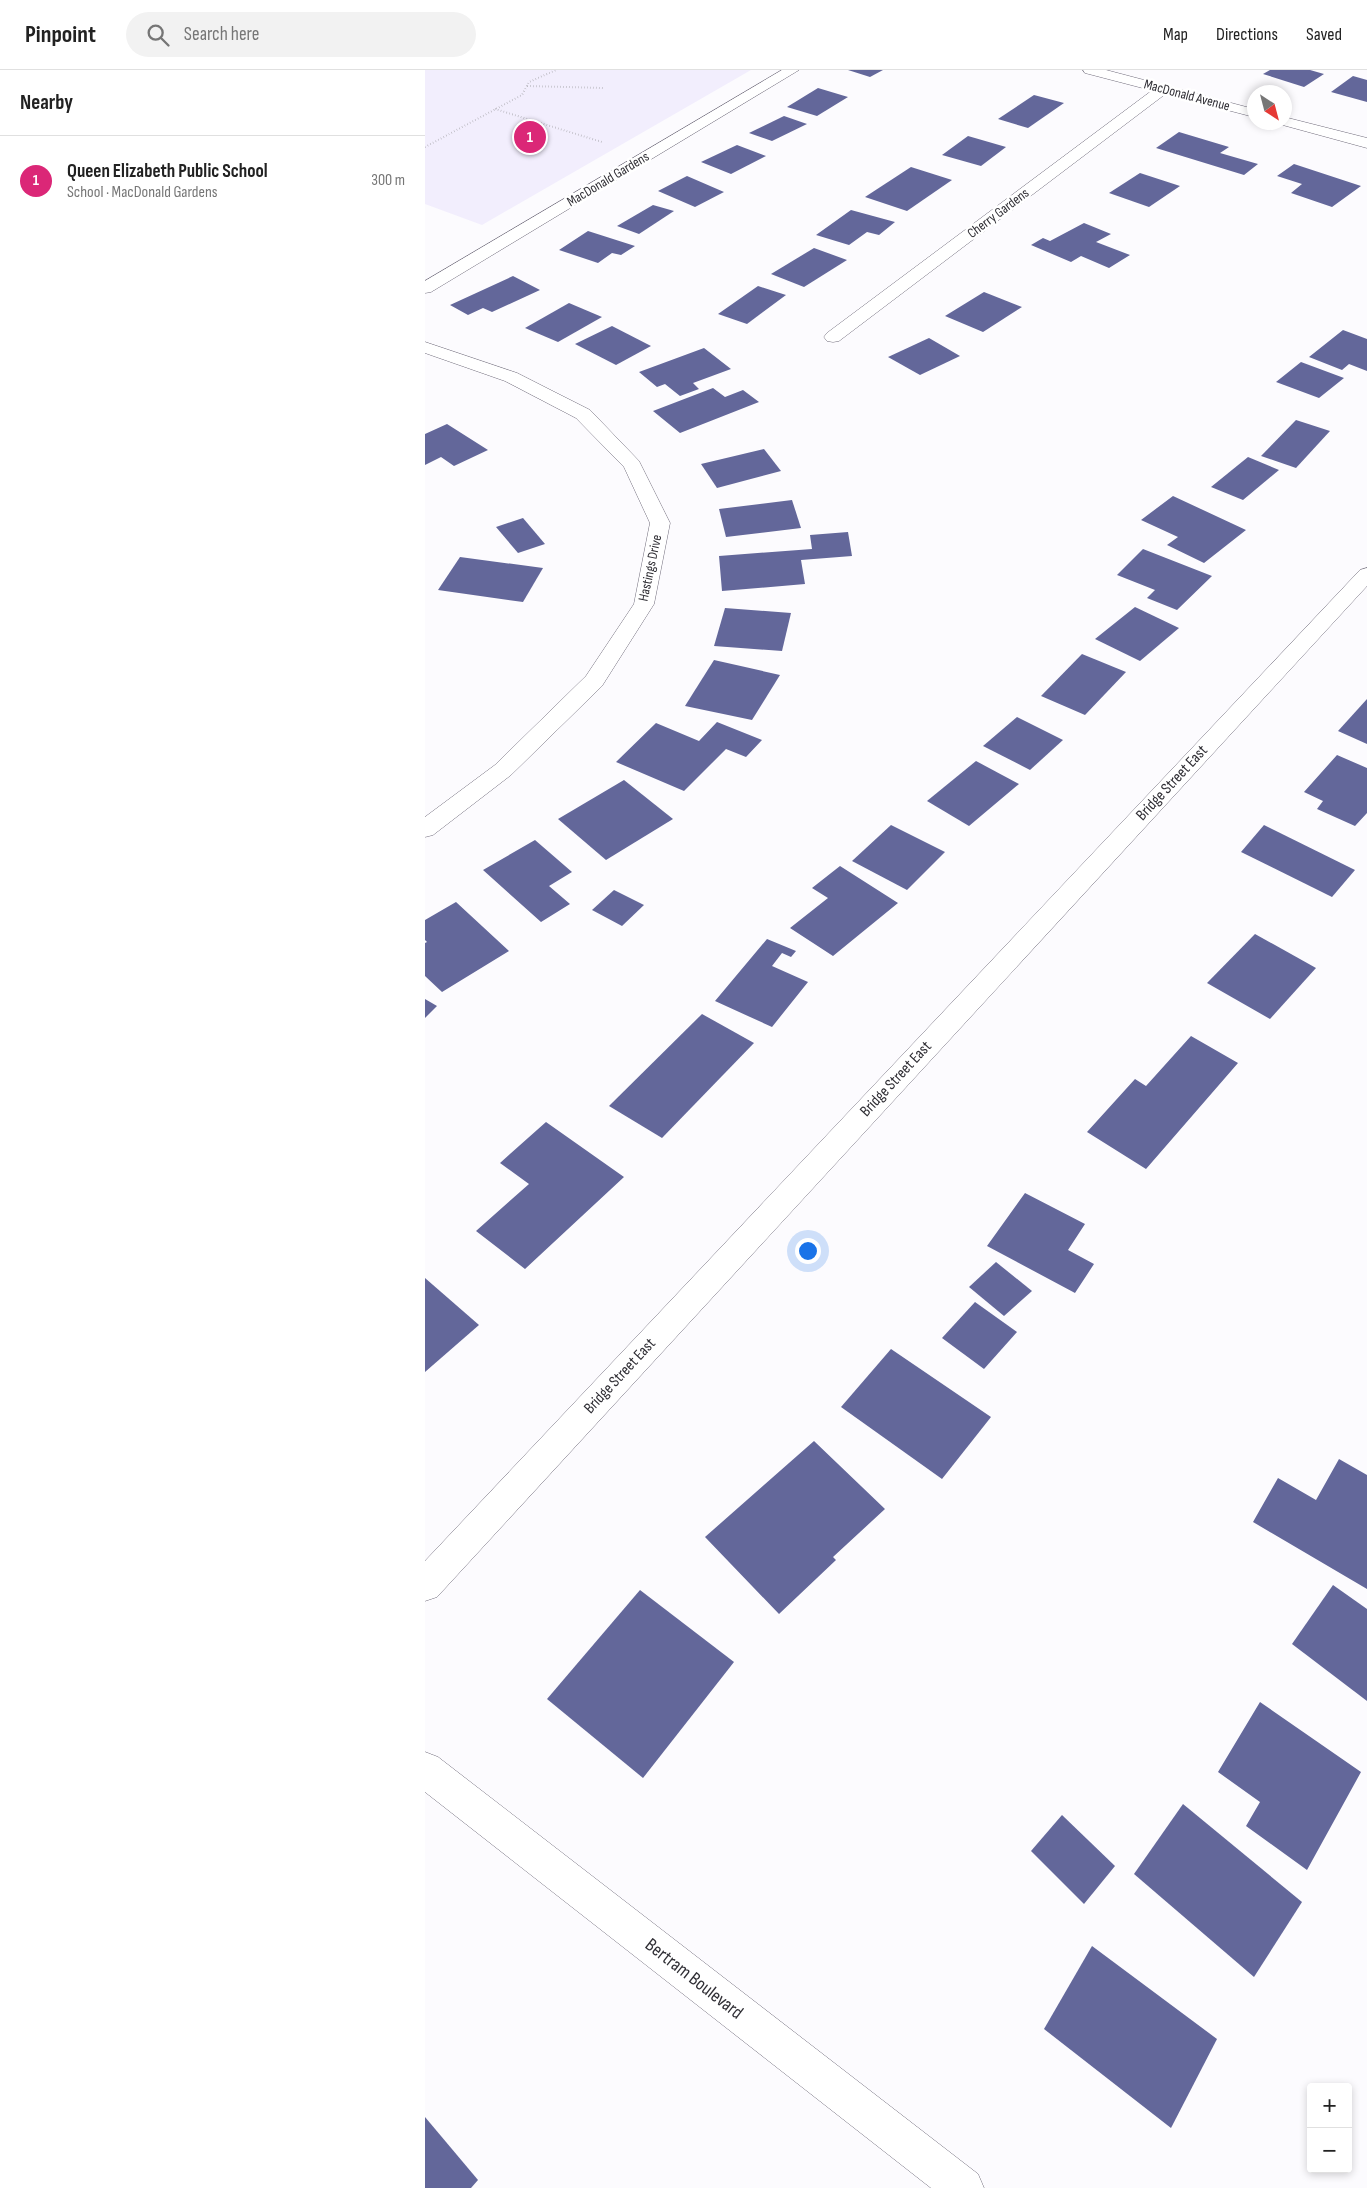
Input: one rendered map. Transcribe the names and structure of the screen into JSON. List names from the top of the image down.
{
  "streets": {
    "street": [
      "MacDonald Avenue",
      "MacDonald Gardens",
      "Cherry Gardens",
      "Hastings Drive",
      "Bridge Street East",
      "Bertram Boulevard"
    ]
  },
  "crossings": [
    ["MacDonald Avenue", "Cherry Gardens"]
  ],
  "north": "bottom right",
  "page": {
    "header": "Pinpoint",
    "search": "Search here",
    "nav": ["Map", "Directions", "Saved"],
    "heading": "Nearby",
    "pins": "1",
    "list": [
      {
        "mark": "1",
        "name": "Queen Elizabeth Public School",
        "note": "School · MacDonald Gardens",
        "value": "300 m"
      }
    ],
    "map_buttons": ["+", "−"]
  }
}
